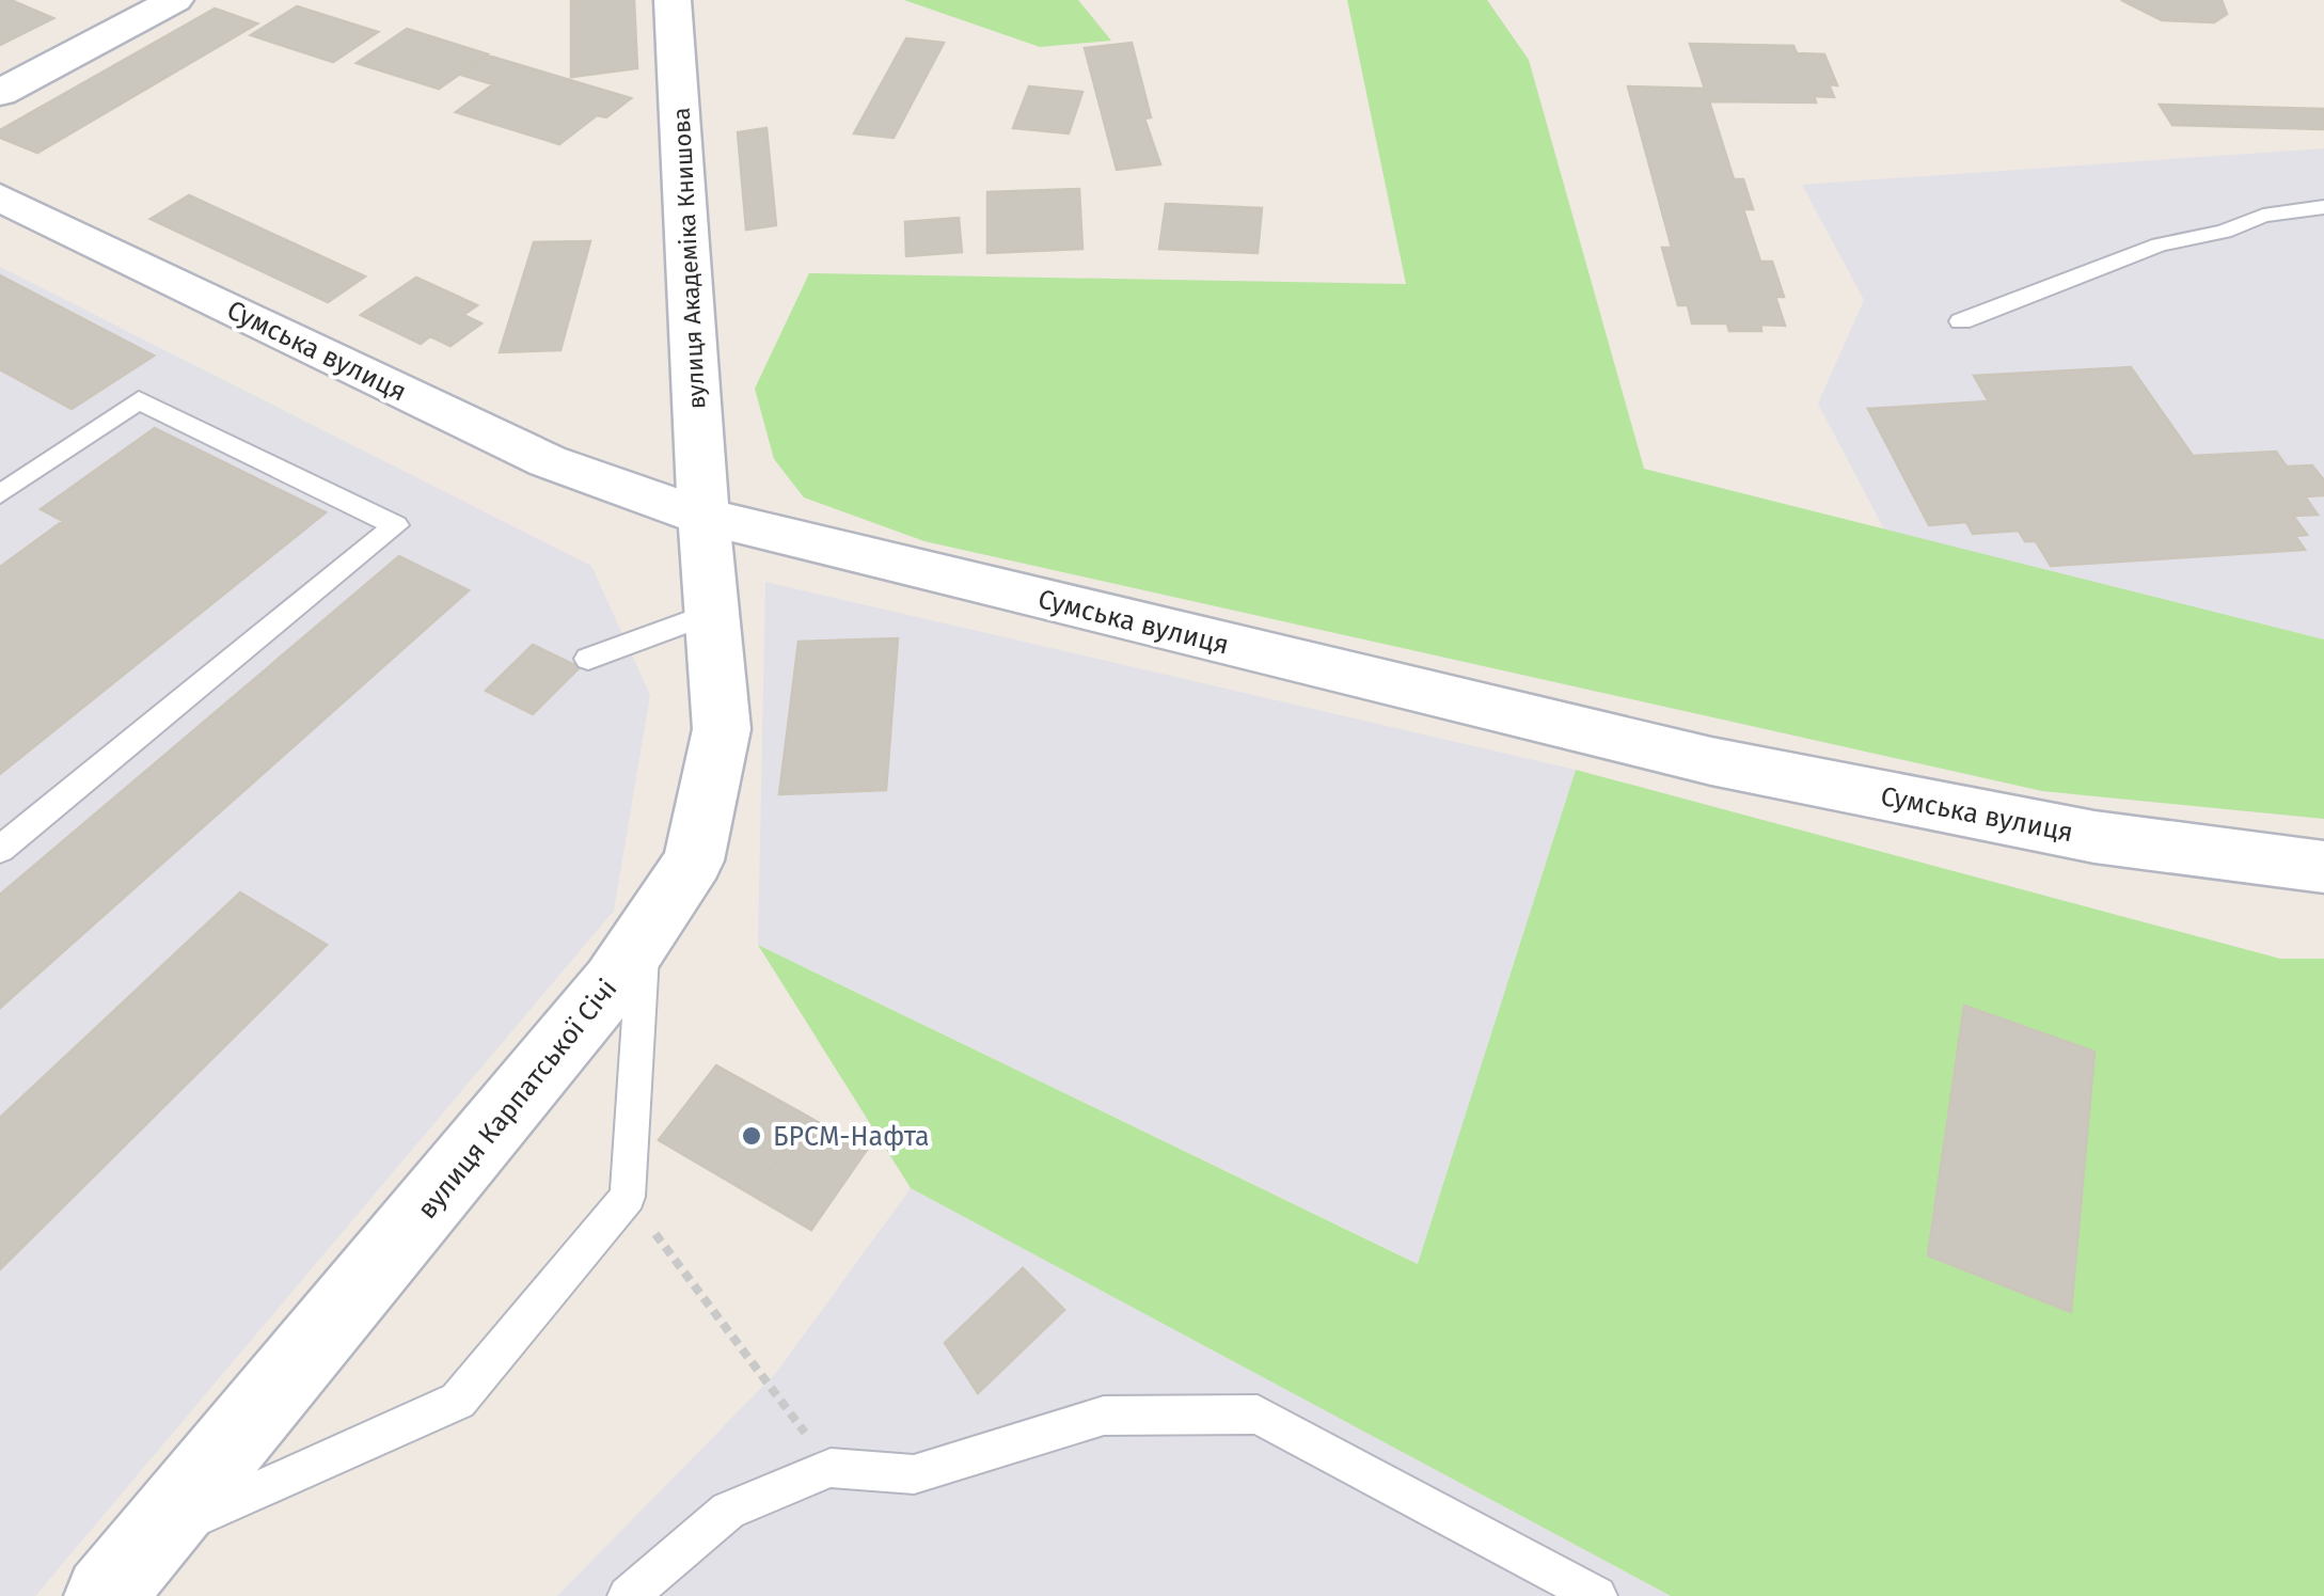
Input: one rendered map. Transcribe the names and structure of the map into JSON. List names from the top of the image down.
{
  "streets": {
    "street": ["вулиця Академіка Книшова", "Сумська вулиця", "вулиця Карпатської Січі"]
  },
  "crossings": [
    ["вулиця Академіка Книшова", "Сумська вулиця"],
    ["вулиця Академіка Книшова", "вулиця Карпатської Січі"],
    ["Сумська вулиця", "вулиця Карпатської Січі"]
  ],
  "places": ["БРСМ-Нафта"]
}
